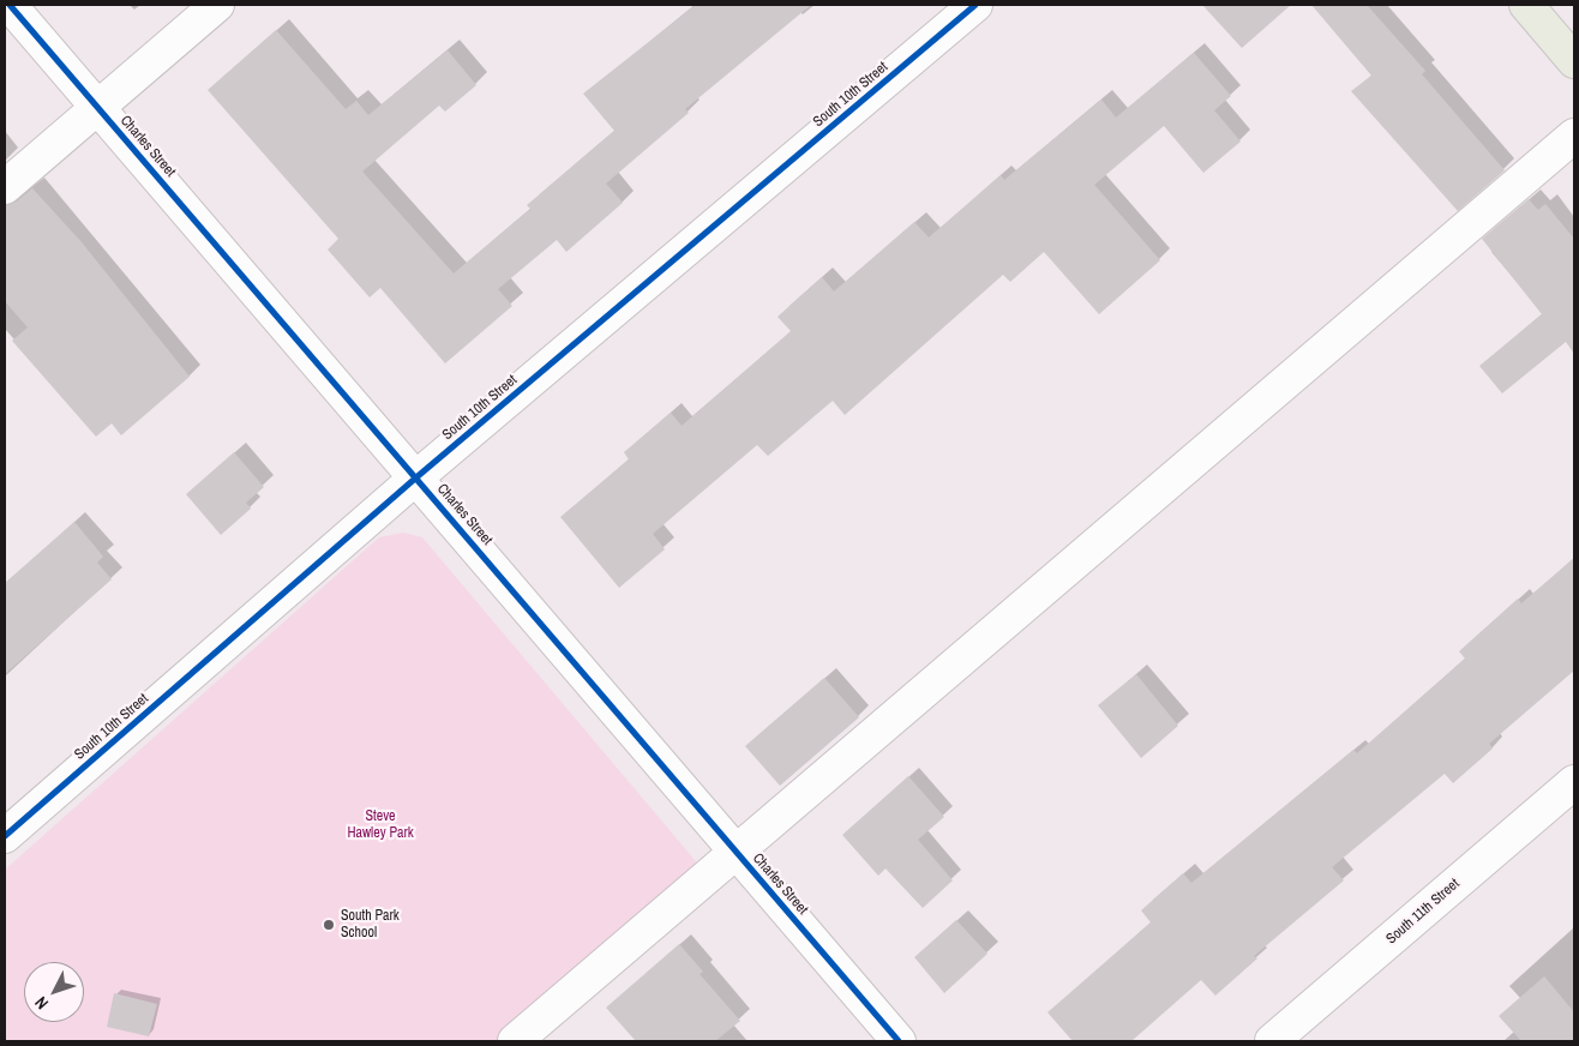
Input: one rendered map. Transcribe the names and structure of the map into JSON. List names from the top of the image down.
{
  "streets": {
    "street": ["South 10th Street", "Charles Street", "South 11th Street"]
  },
  "crossings": [
    ["South 10th Street", "Charles Street"]
  ],
  "parks": ["Steve Hawley Park"],
  "places": ["South Park School"],
  "north": "bottom left"
}
